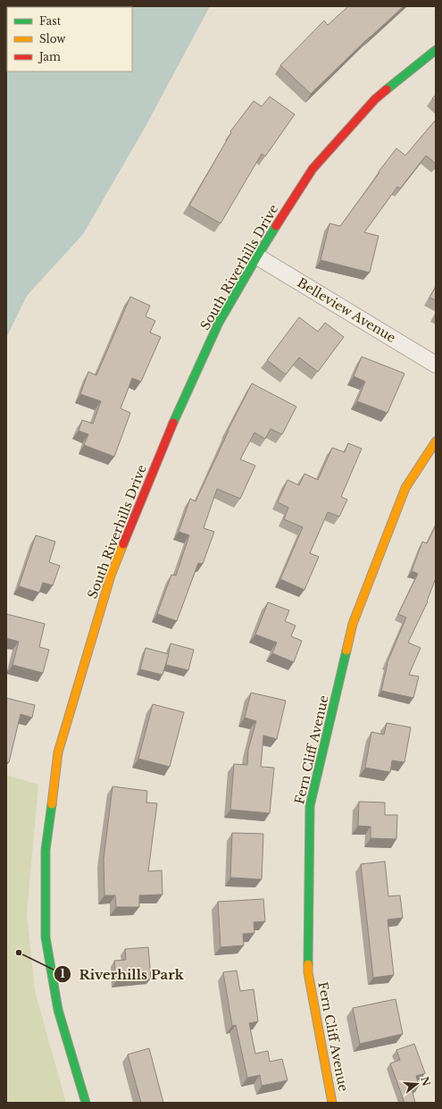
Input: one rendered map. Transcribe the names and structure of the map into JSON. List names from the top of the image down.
{
  "streets": {
    "street": ["South Riverhills Drive", "Belleview Avenue", "Fern Cliff Avenue"]
  },
  "crossings": [
    ["South Riverhills Drive", "Belleview Avenue"]
  ],
  "places": ["Riverhills Park"],
  "legend": ["Fast", "Slow", "Jam"],
  "north": "right"
}
